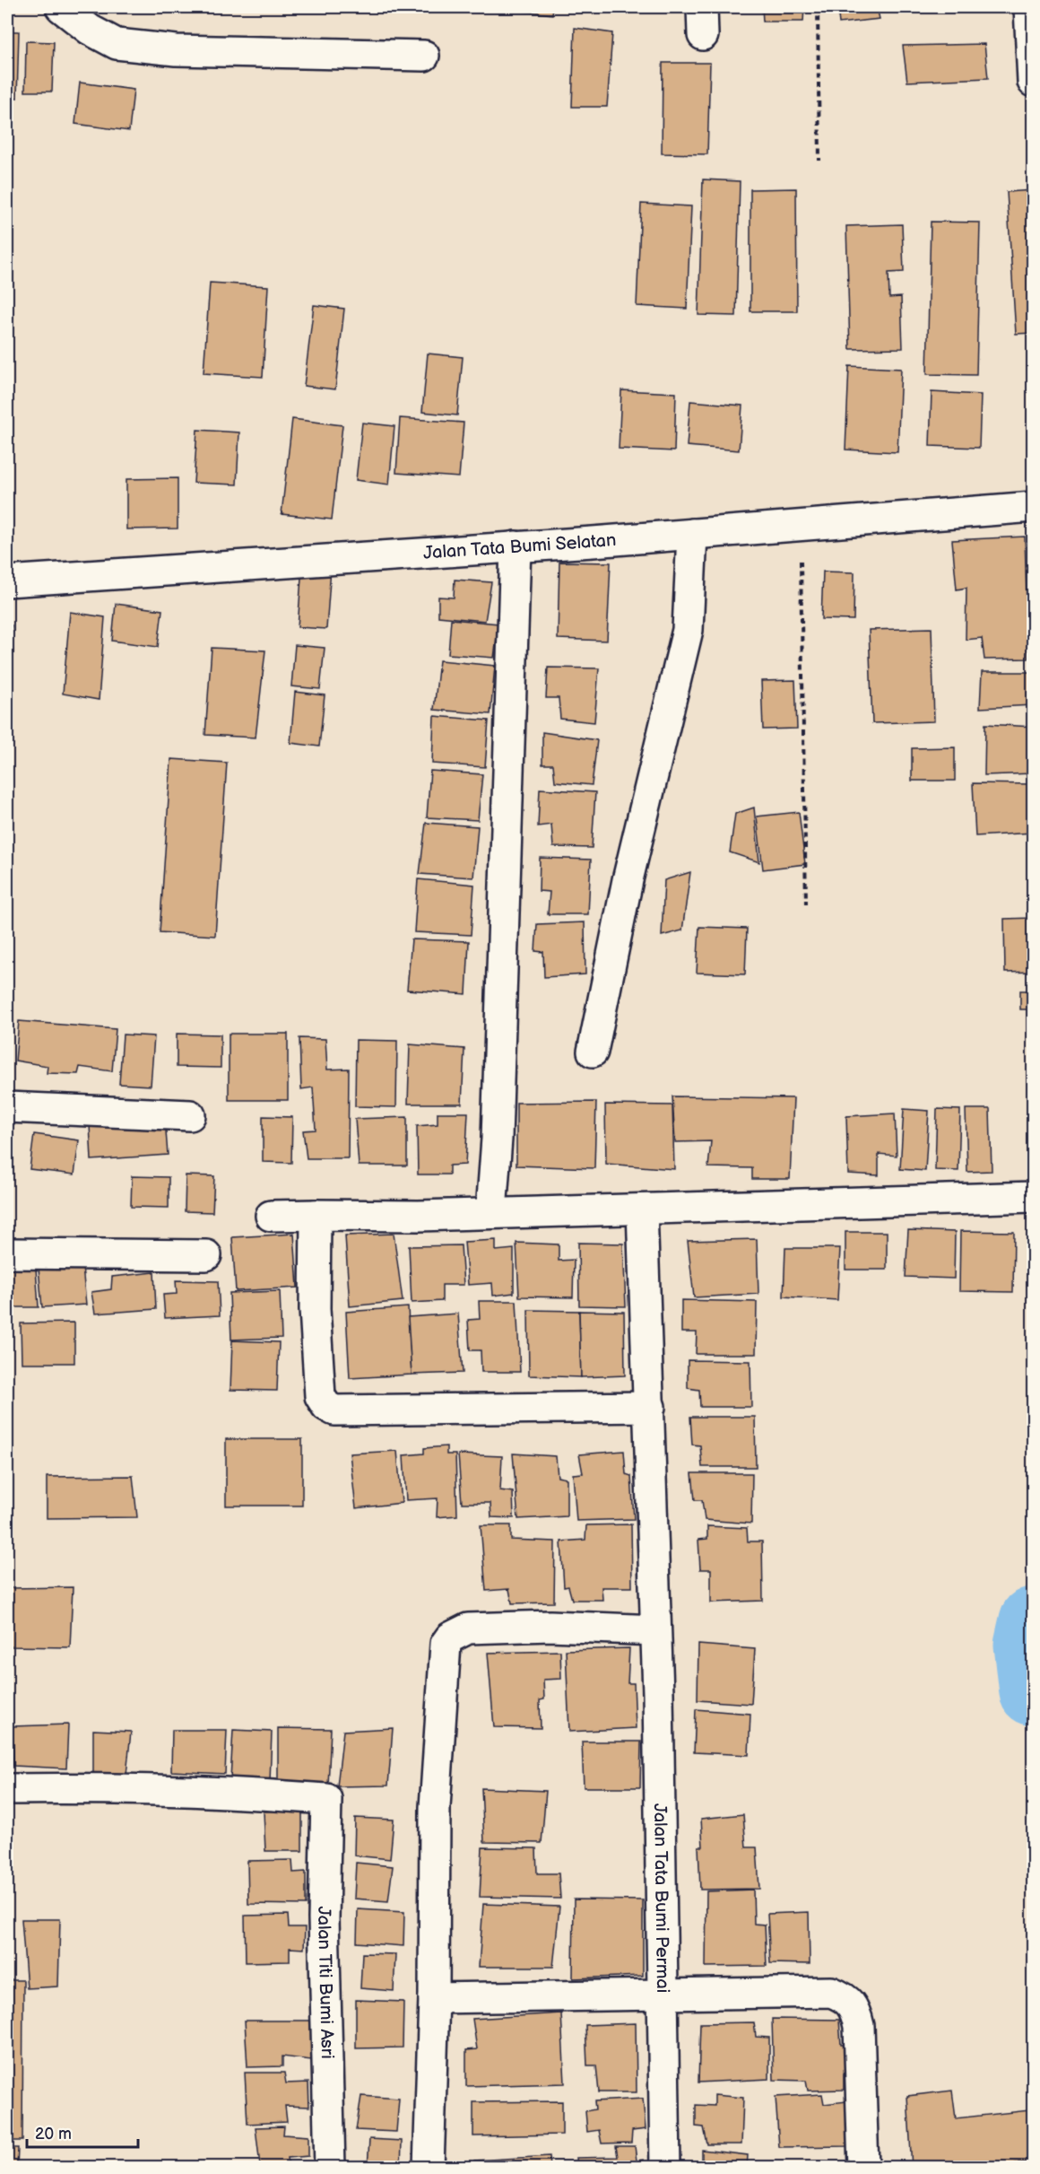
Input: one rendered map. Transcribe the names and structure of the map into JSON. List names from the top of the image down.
{
  "streets": {
    "street": ["Jalan Tata Bumi Selatan", "Jalan Tata Bumi Permai", "Jalan Titi Bumi Asri"]
  },
  "scale_bar": "20 m"
}
